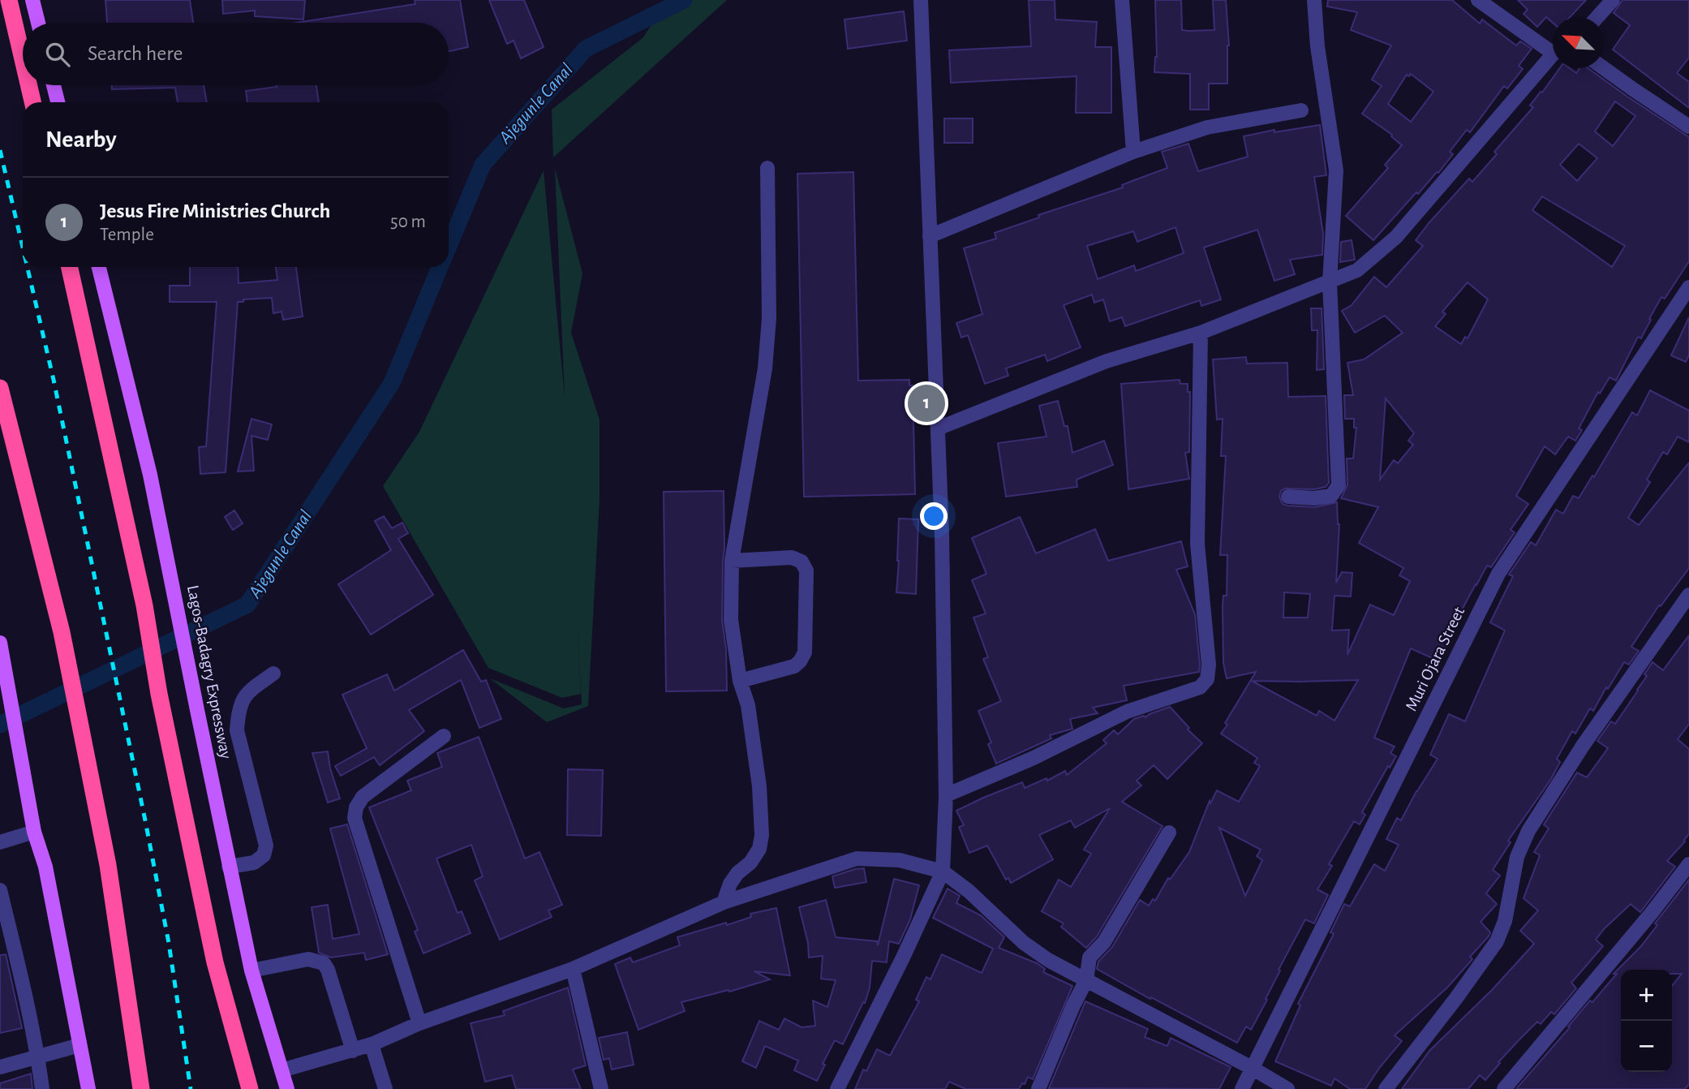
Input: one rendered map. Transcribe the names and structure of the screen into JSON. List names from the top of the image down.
{
  "streets": {
    "main road": ["Lagos-Badagry Expressway"],
    "street": ["Muri Ojara Street"]
  },
  "water": ["Ajegunle Canal"],
  "north": "top left",
  "page": {
    "search": "Search here",
    "heading": "Nearby",
    "list": [
      {
        "mark": "1",
        "name": "Jesus Fire Ministries Church",
        "note": "Temple",
        "value": "50 m"
      }
    ],
    "pins": "1",
    "map_buttons": ["+", "−"]
  }
}
